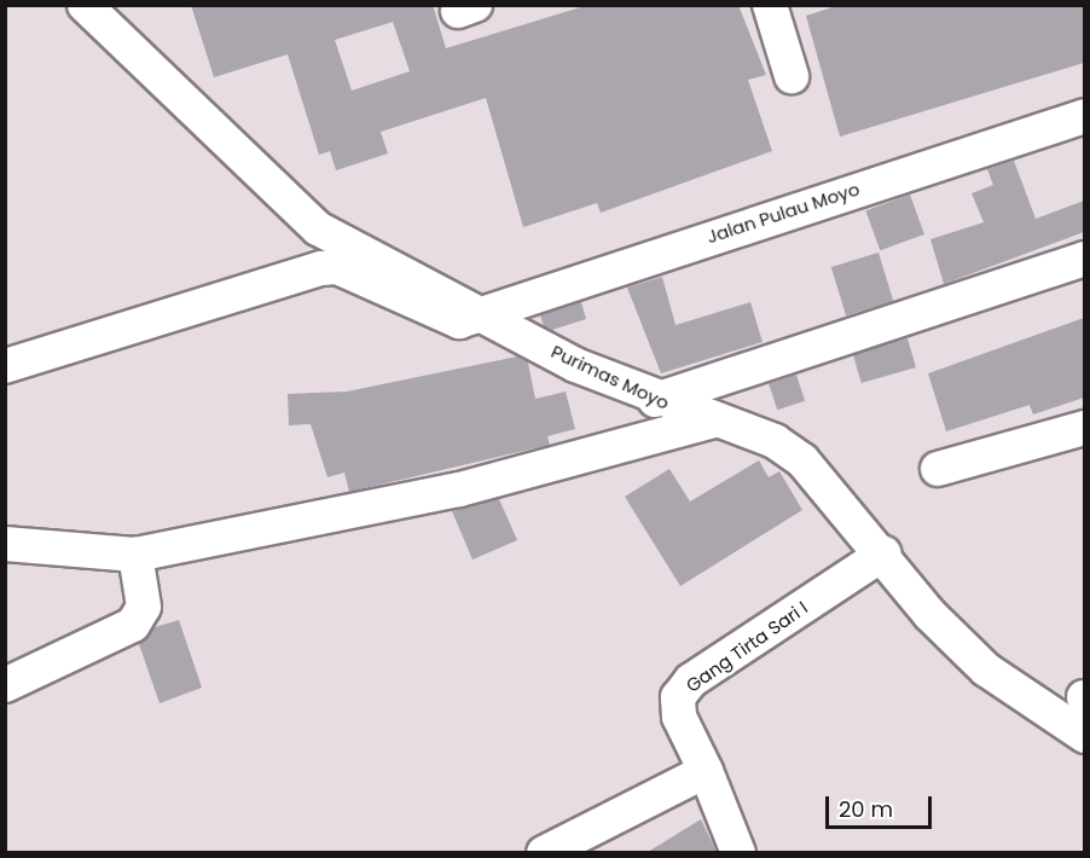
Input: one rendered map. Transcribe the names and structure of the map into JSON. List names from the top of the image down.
{
  "streets": {
    "street": ["Jalan Pulau Moyo", "Purimas Moyo", "Gang Tirta Sari I"]
  },
  "crossings": [
    ["Jalan Pulau Moyo", "Purimas Moyo"],
    ["Purimas Moyo", "Gang Tirta Sari I"]
  ],
  "scale_bar": "20 m"
}
